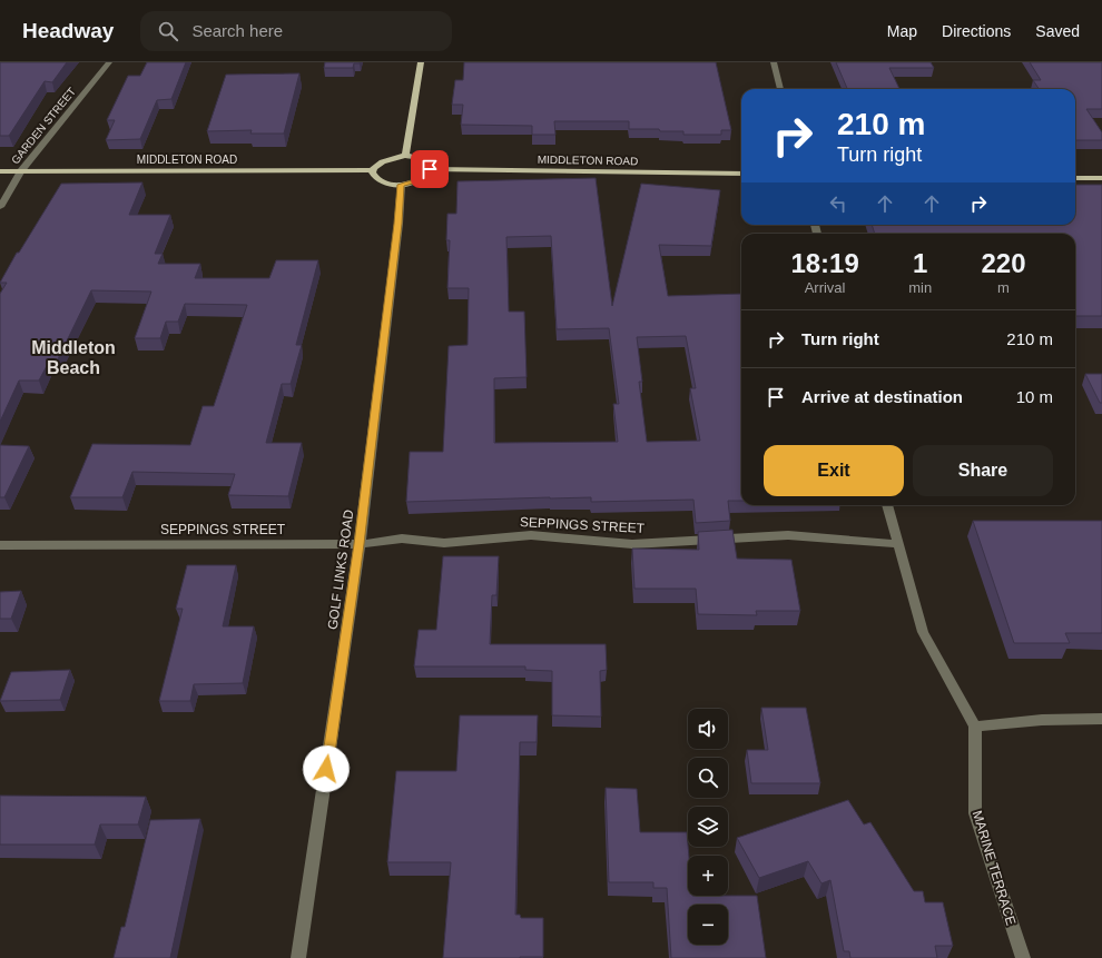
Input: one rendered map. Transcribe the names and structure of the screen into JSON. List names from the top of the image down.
{
  "streets": {
    "main road": ["MIDDLETON ROAD"],
    "street": [
      "GARDEN STREET",
      "SEPPINGS STREET",
      "GOLF LINKS ROAD",
      "MARINE TERRACE"
    ]
  },
  "crossings": [
    ["GARDEN STREET", "MIDDLETON ROAD"],
    ["SEPPINGS STREET", "GOLF LINKS ROAD"],
    ["SEPPINGS STREET", "MARINE TERRACE"]
  ],
  "districts": ["Middleton Beach"],
  "page": {
    "header": "Headway",
    "search": "Search here",
    "nav": ["Map", "Directions", "Saved"],
    "turn": ["210 m", "Turn right"],
    "eta": [
      "18:19",
      "Arrival",
      "1",
      "min",
      "220",
      "m"
    ],
    "list": [
      {
        "name": "Turn right",
        "value": "210 m"
      },
      {
        "name": "Arrive at destination",
        "value": "10 m"
      }
    ],
    "buttons": ["Exit", "Share"],
    "map_buttons": ["+", "−"]
  }
}
